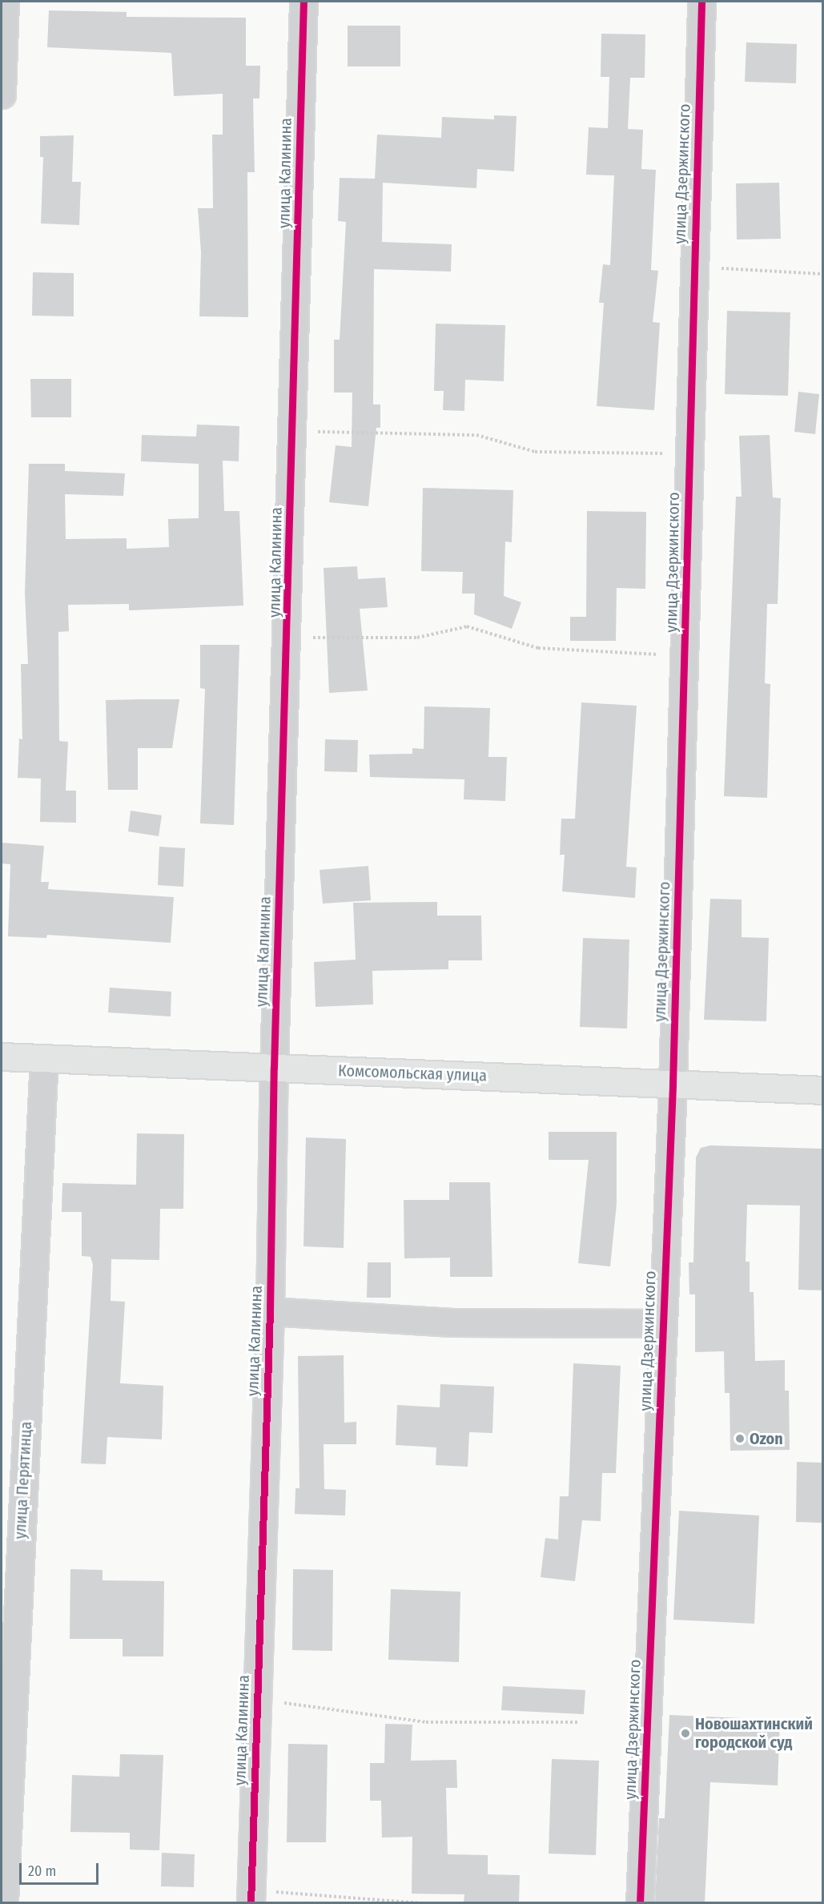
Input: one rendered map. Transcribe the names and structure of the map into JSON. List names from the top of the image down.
{
  "streets": {
    "main road": ["Комсомольская улица"],
    "street": ["улица Калинина", "улица Дзержинского", "улица Перятинца"]
  },
  "crossings": [
    ["улица Калинина", "Комсомольская улица"],
    ["улица Дзержинского", "Комсомольская улица"],
    ["Комсомольская улица", "улица Перятинца"]
  ],
  "places": ["Ozon", "Новошахтинский городской суд"],
  "scale_bar": "20 m"
}
